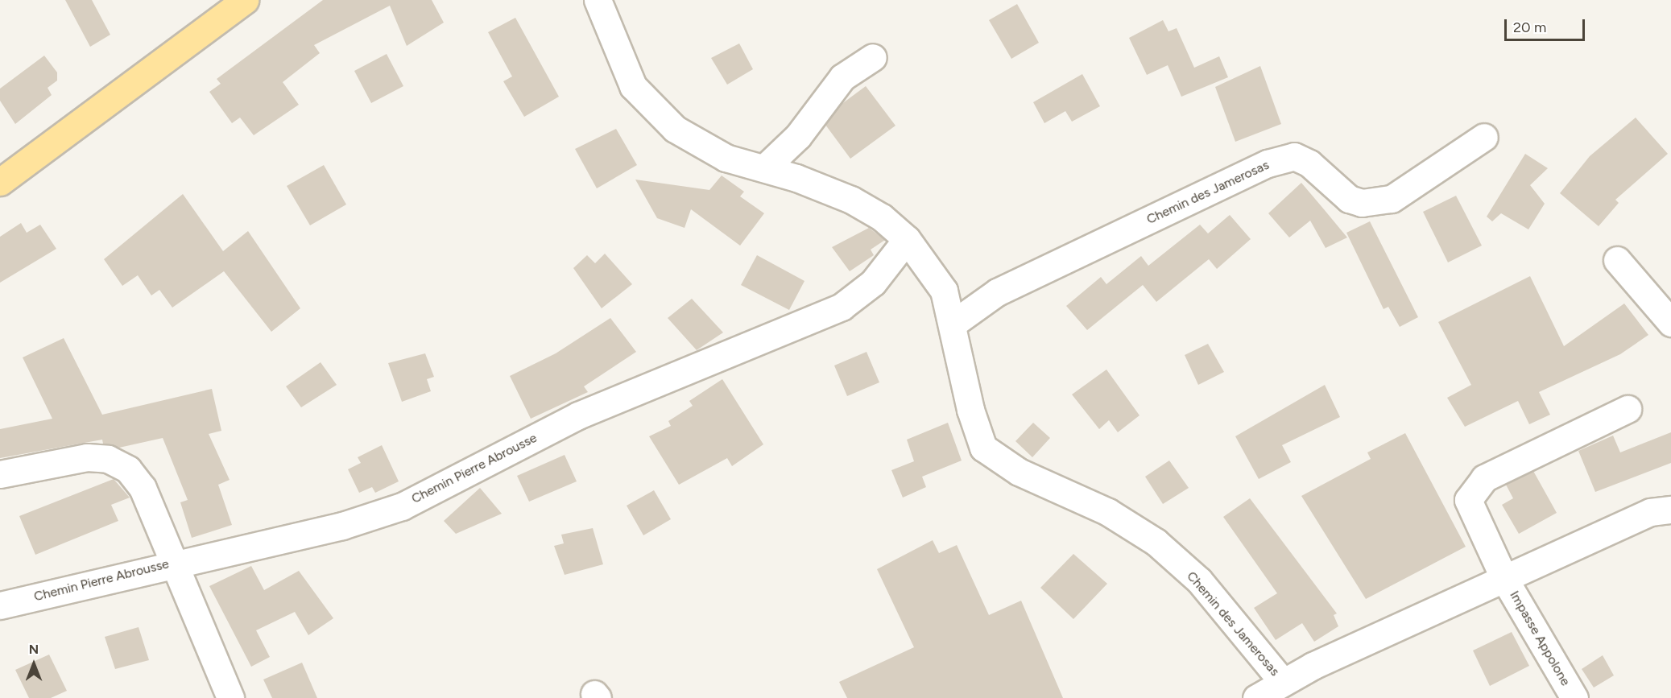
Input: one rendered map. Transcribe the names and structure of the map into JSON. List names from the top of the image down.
{
  "streets": {
    "street": ["Chemin des Jamerosas", "Chemin Pierre Abrousse", "Impasse Appolone"]
  },
  "crossings": [
    ["Chemin des Jamerosas", "Chemin Pierre Abrousse"],
    ["Chemin des Jamerosas", "Impasse Appolone"]
  ],
  "scale_bar": "20 m",
  "north": "top"
}
